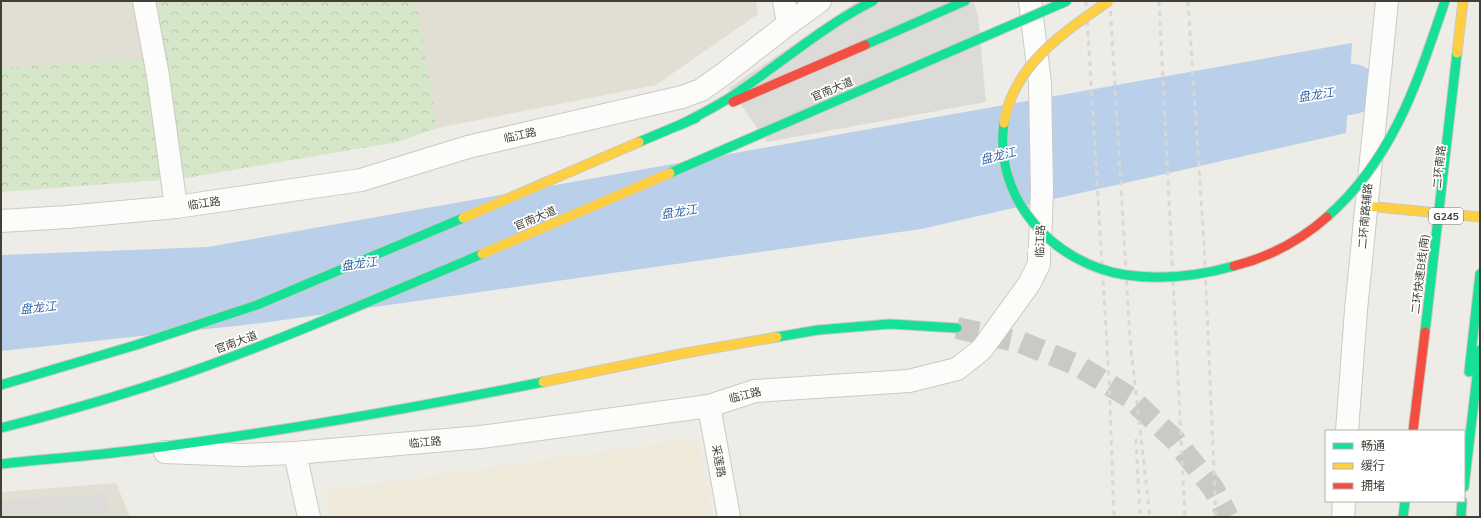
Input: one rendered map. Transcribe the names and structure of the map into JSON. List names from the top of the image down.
{
  "streets": {
    "main road": [
      "官南大道",
      "二环南路",
      "G245",
      "二环快速B线(南)"
    ],
    "street": ["临江路", "二环南路辅路", "采莲路"]
  },
  "crossings": [
    ["临江路", "采莲路"]
  ],
  "water": ["盘龙江"],
  "legend": ["畅通", "缓行", "拥堵"]
}
